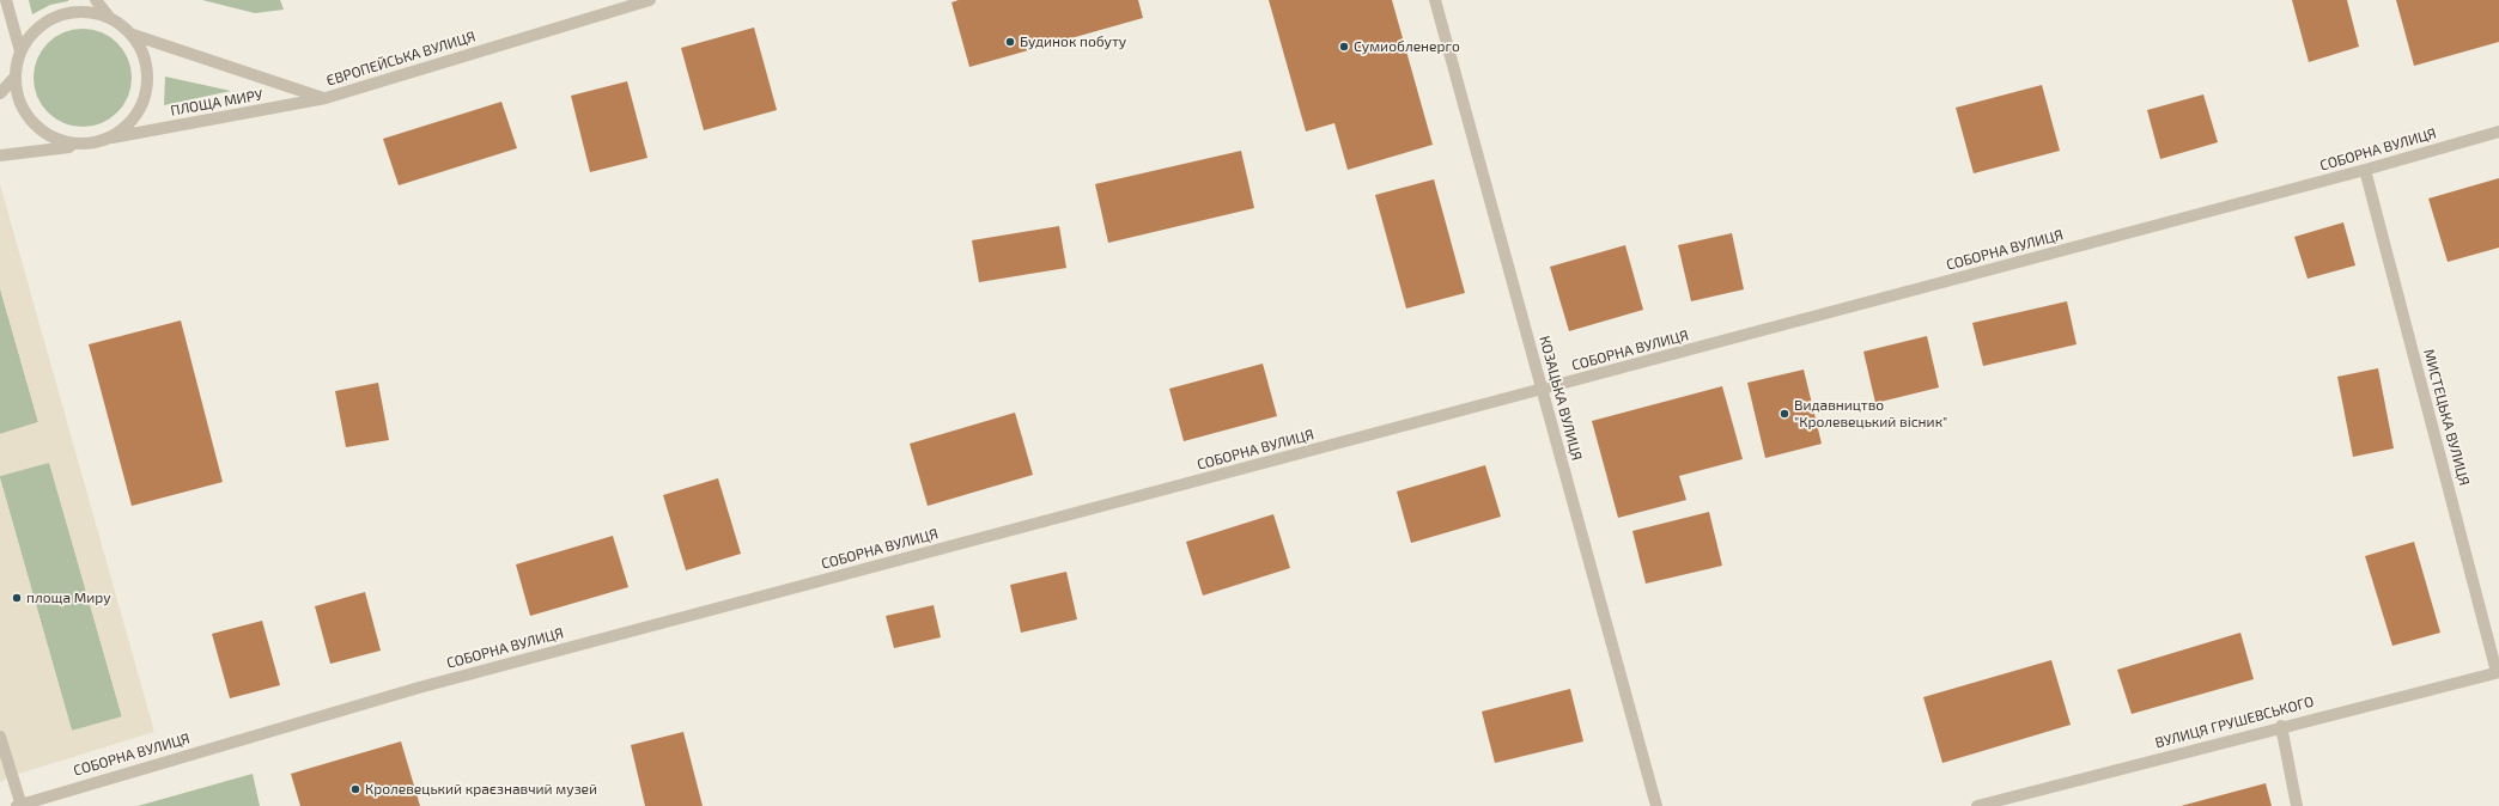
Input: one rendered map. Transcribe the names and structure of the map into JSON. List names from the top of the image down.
{
  "streets": {
    "street": [
      "ЄВРОПЕЙСЬКА ВУЛИЦЯ",
      "ПЛОЩА МИРУ",
      "СОБОРНА ВУЛИЦЯ",
      "КОЗАЦЬКА ВУЛИЦЯ",
      "МИСТЕЦЬКА ВУЛИЦЯ",
      "ВУЛИЦЯ ГРУШЕВСЬКОГО"
    ]
  },
  "crossings": [
    ["ЄВРОПЕЙСЬКА ВУЛИЦЯ", "ПЛОЩА МИРУ"],
    ["СОБОРНА ВУЛИЦЯ", "КОЗАЦЬКА ВУЛИЦЯ"],
    ["СОБОРНА ВУЛИЦЯ", "МИСТЕЦЬКА ВУЛИЦЯ"],
    ["МИСТЕЦЬКА ВУЛИЦЯ", "ВУЛИЦЯ ГРУШЕВСЬКОГО"]
  ],
  "places": [
    "Будинок побуту",
    "Сумиобленерго",
    "Видавництво \"Кролевецький вісник\"",
    "площа Миру",
    "Кролевецький краєзнавчий музей"
  ]
}
